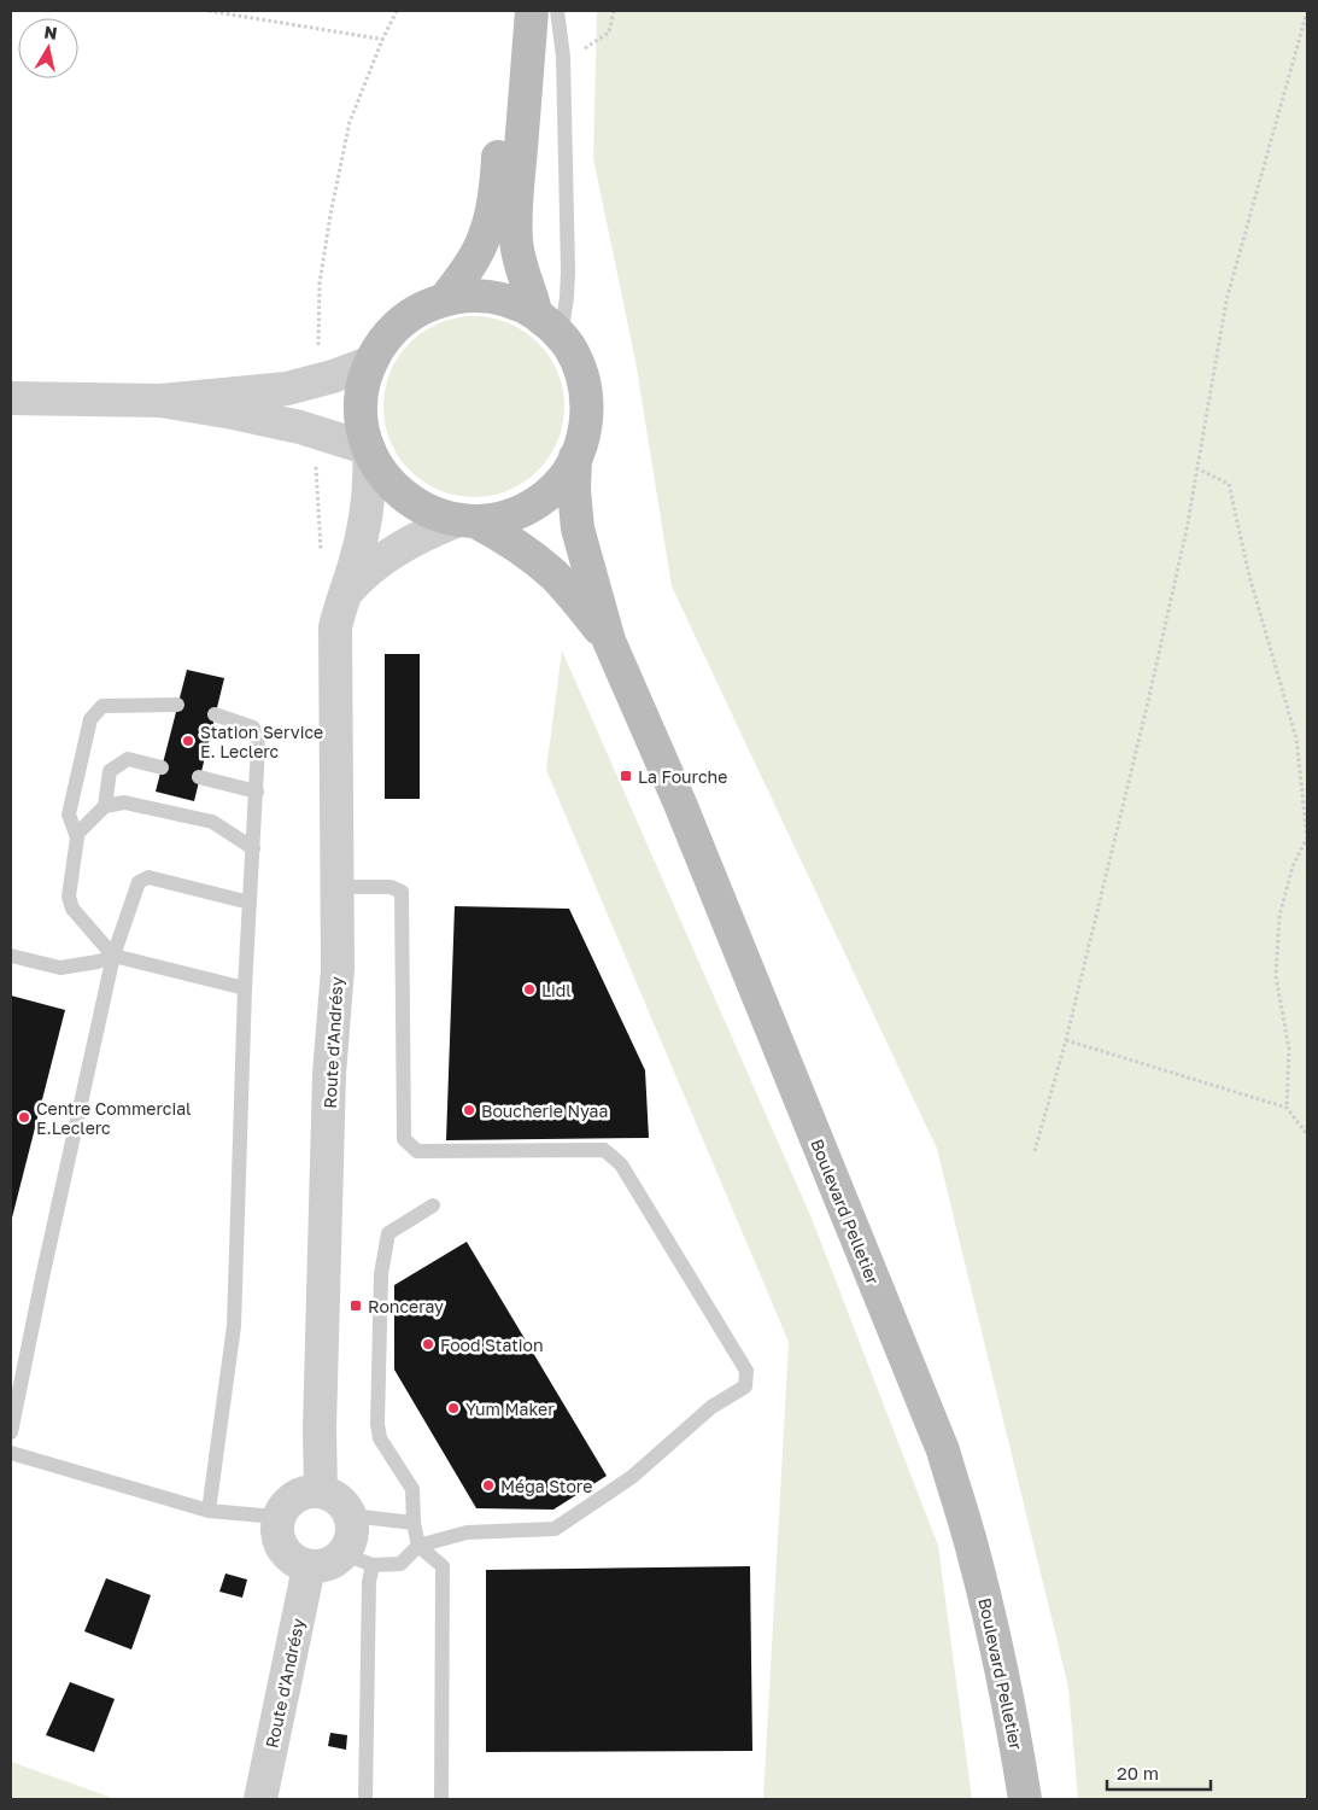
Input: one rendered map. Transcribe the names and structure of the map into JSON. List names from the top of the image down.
{
  "streets": {
    "main road": ["Boulevard Pelletier"],
    "street": ["Route d'Andrésy"]
  },
  "crossings": [
    ["Route d'Andrésy", "Boulevard Pelletier"]
  ],
  "places": {
    "other": [
      "Station Service E. Leclerc",
      "Lidl",
      "Boucherie Nyaa",
      "Centre Commercial E.Leclerc",
      "Food Station",
      "Yum Maker",
      "Méga Store"
    ],
    "transit": ["La Fourche", "Ronceray"]
  },
  "scale_bar": "20 m",
  "north": "top"
}
